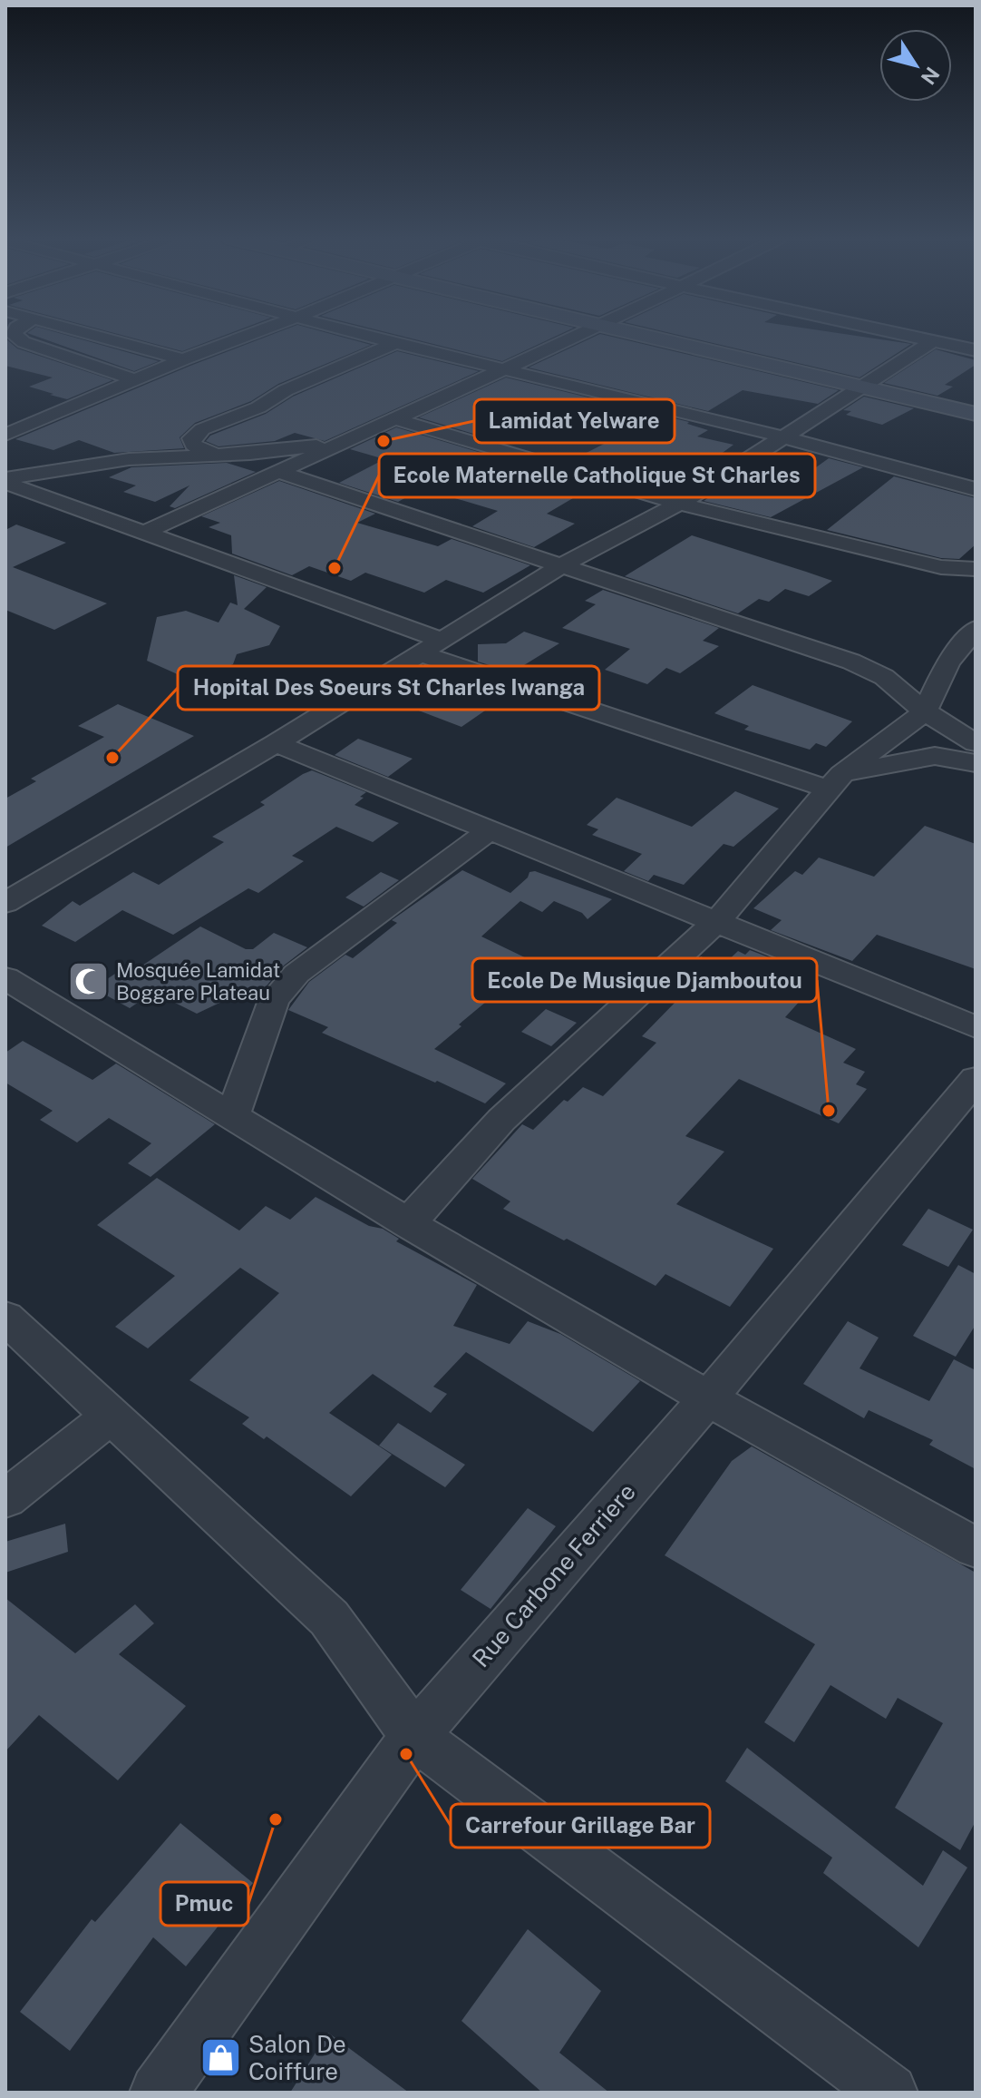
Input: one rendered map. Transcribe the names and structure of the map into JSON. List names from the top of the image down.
{
  "streets": {
    "street": ["Rue Carbone Ferriere"]
  },
  "places": {
    "other": [
      "Lamidat Yelware",
      "Ecole Maternelle Catholique St Charles",
      "Hopital Des Soeurs St Charles Iwanga",
      "Ecole De Musique Djamboutou",
      "Carrefour Grillage Bar",
      "Pmuc"
    ],
    "mosque": ["Mosquée Lamidat Boggare Plateau"],
    "shop": ["Salon De Coiffure"]
  },
  "north": "bottom right"
}
